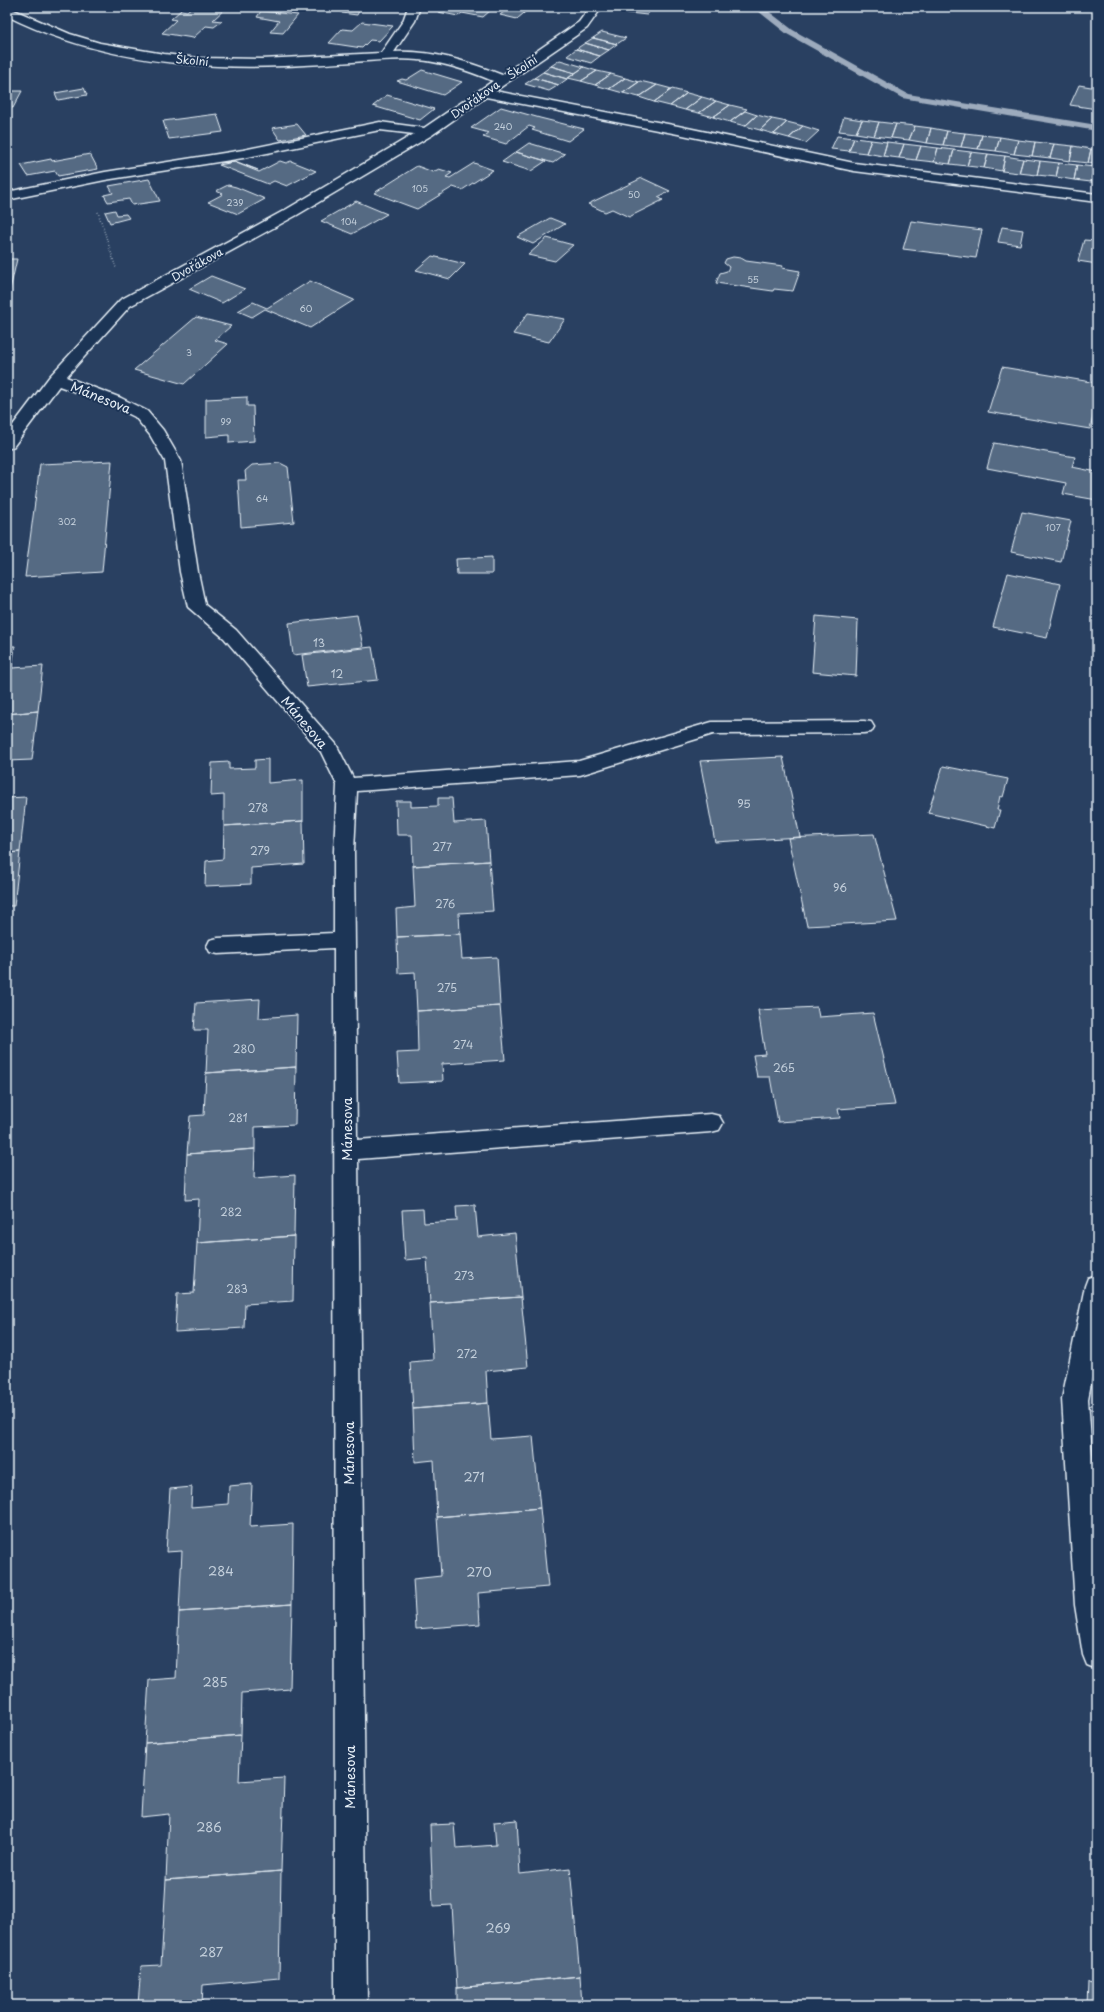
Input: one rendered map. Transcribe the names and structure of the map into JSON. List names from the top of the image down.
{
  "streets": {
    "street": ["Školní", "Dvořákova", "Mánesova"]
  },
  "crossings": [
    ["Školní", "Dvořákova"],
    ["Dvořákova", "Mánesova"]
  ],
  "house_numbers": [
    "240",
    "105",
    "50",
    "239",
    "104",
    "55",
    "60",
    "3",
    "99",
    "64",
    "302",
    "107",
    "13",
    "12",
    "95",
    "278",
    "277",
    "279",
    "96",
    "276",
    "275",
    "274",
    "280",
    "265",
    "281",
    "282",
    "273",
    "283",
    "272",
    "271",
    "284",
    "270",
    "285",
    "286",
    "269",
    "287"
  ]
}
